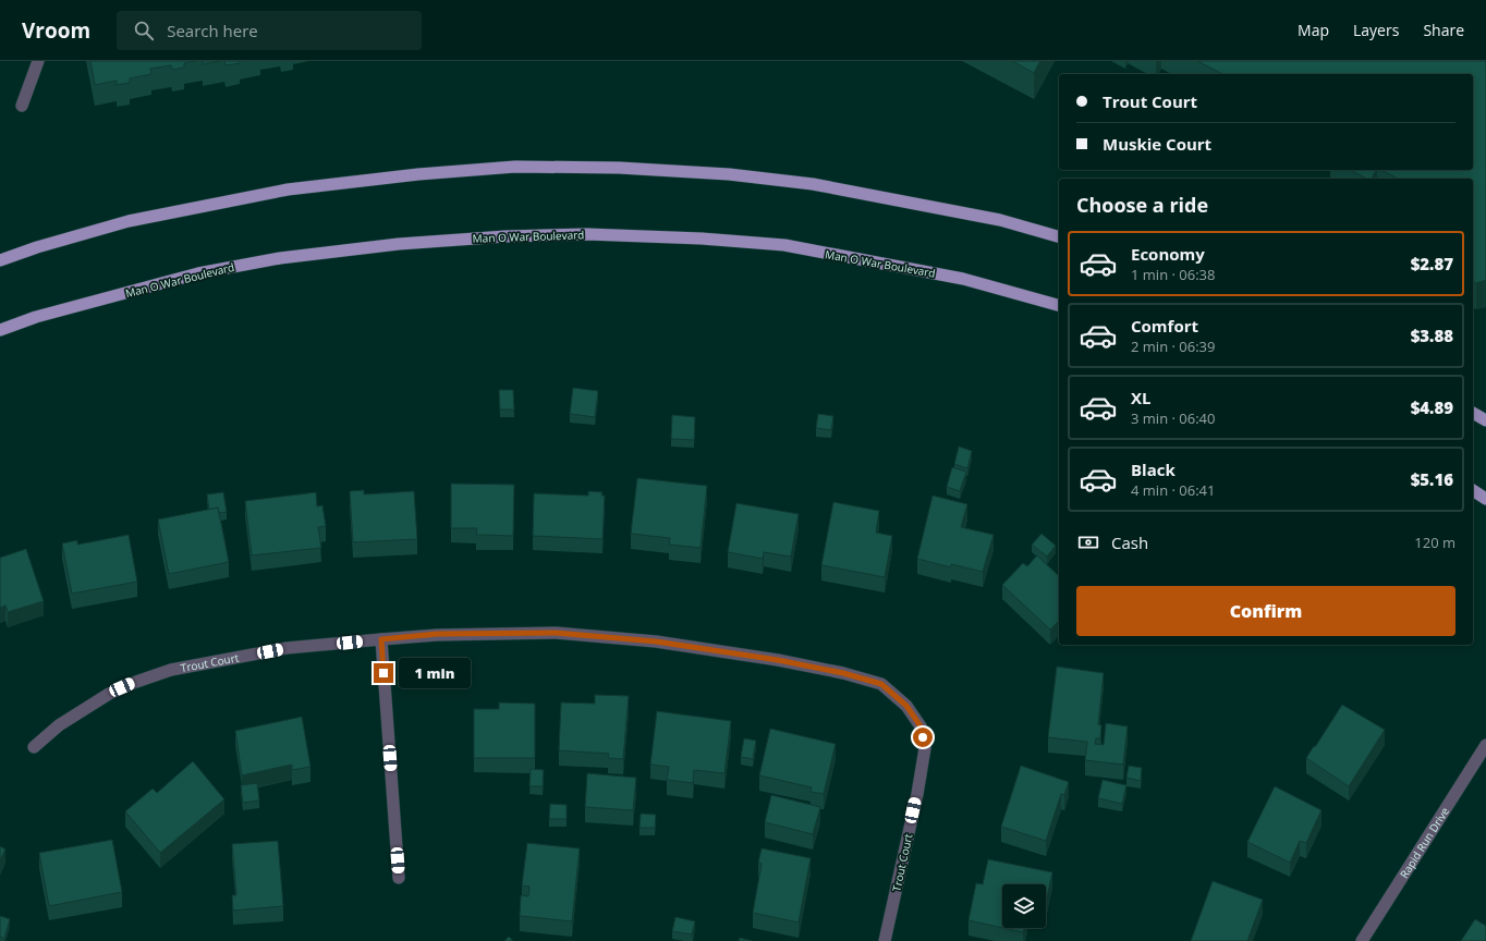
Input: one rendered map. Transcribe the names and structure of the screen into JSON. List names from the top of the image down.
{
  "streets": {
    "main road": ["Man O War Boulevard"],
    "street": ["Trout Court", "Rapid Run Drive"]
  },
  "page": {
    "header": "Vroom",
    "search": "Search here",
    "nav": ["Map", "Layers", "Share"],
    "banner": ["Trout Court", "Muskie Court"],
    "heading": "Choose a ride",
    "list": [
      {
        "name": "Economy",
        "note": "1 min · 06:38",
        "value": "$2.87"
      },
      {
        "name": "Comfort",
        "note": "2 min · 06:39",
        "value": "$3.88"
      },
      {
        "name": "XL",
        "note": "3 min · 06:40",
        "value": "$4.89"
      },
      {
        "name": "Black",
        "note": "4 min · 06:41",
        "value": "$5.16"
      }
    ],
    "pay": ["Cash", "120 m"],
    "buttons": "Confirm",
    "bubble": "1 min"
  }
}
